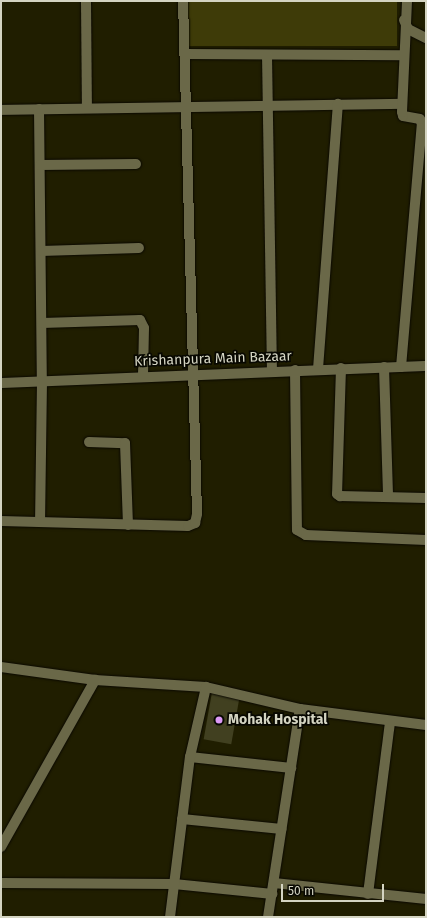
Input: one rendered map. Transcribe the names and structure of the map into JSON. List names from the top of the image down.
{
  "streets": {
    "street": ["Krishanpura Main Bazaar"]
  },
  "places": ["Mohak Hospital"],
  "scale_bar": "50 m"
}
